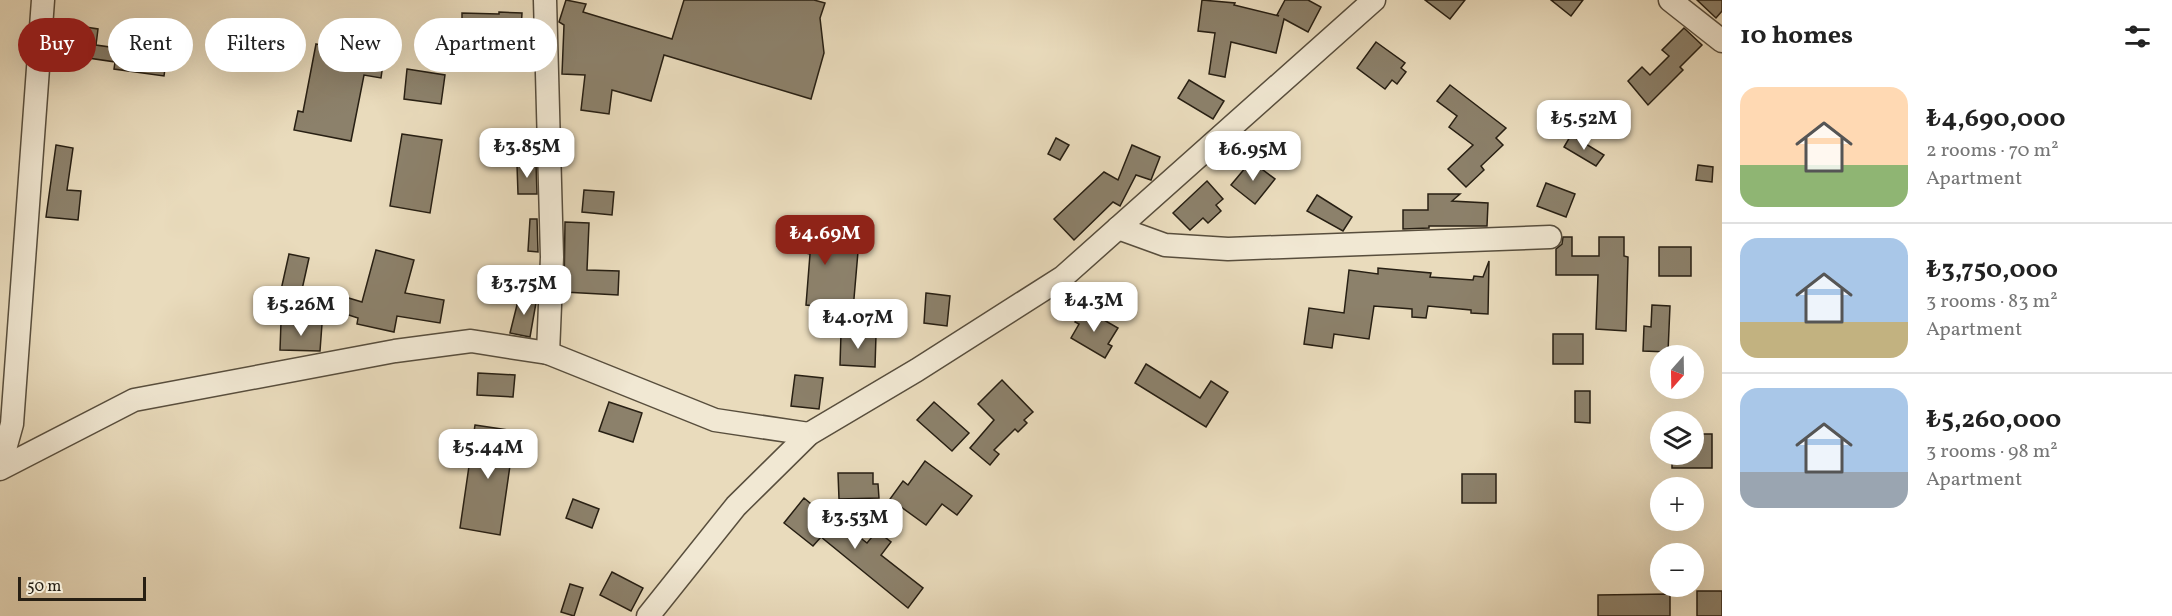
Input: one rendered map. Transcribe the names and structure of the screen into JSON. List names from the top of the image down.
{
  "scale_bar": "50 m",
  "north": "bottom",
  "page": {
    "heading": "10 homes",
    "chip": [
      "Buy",
      "Rent",
      "Filters",
      "New",
      "Apartment"
    ],
    "list": [
      {
        "name": "₺4,690,000",
        "note": "2 rooms · 70 m² · Apartment"
      },
      {
        "name": "₺3,750,000",
        "note": "3 rooms · 83 m² · Apartment"
      },
      {
        "name": "₺5,260,000",
        "note": "3 rooms · 98 m² · Apartment"
      }
    ],
    "price": [
      "₺5.52M",
      "₺3.85M",
      "₺6.95M",
      "₺4.69M",
      "₺3.75M",
      "₺4.3M",
      "₺5.26M",
      "₺4.07M",
      "₺5.44M",
      "₺3.53M"
    ],
    "map_buttons": ["+", "−"],
    "scale": "50 m"
  }
}
